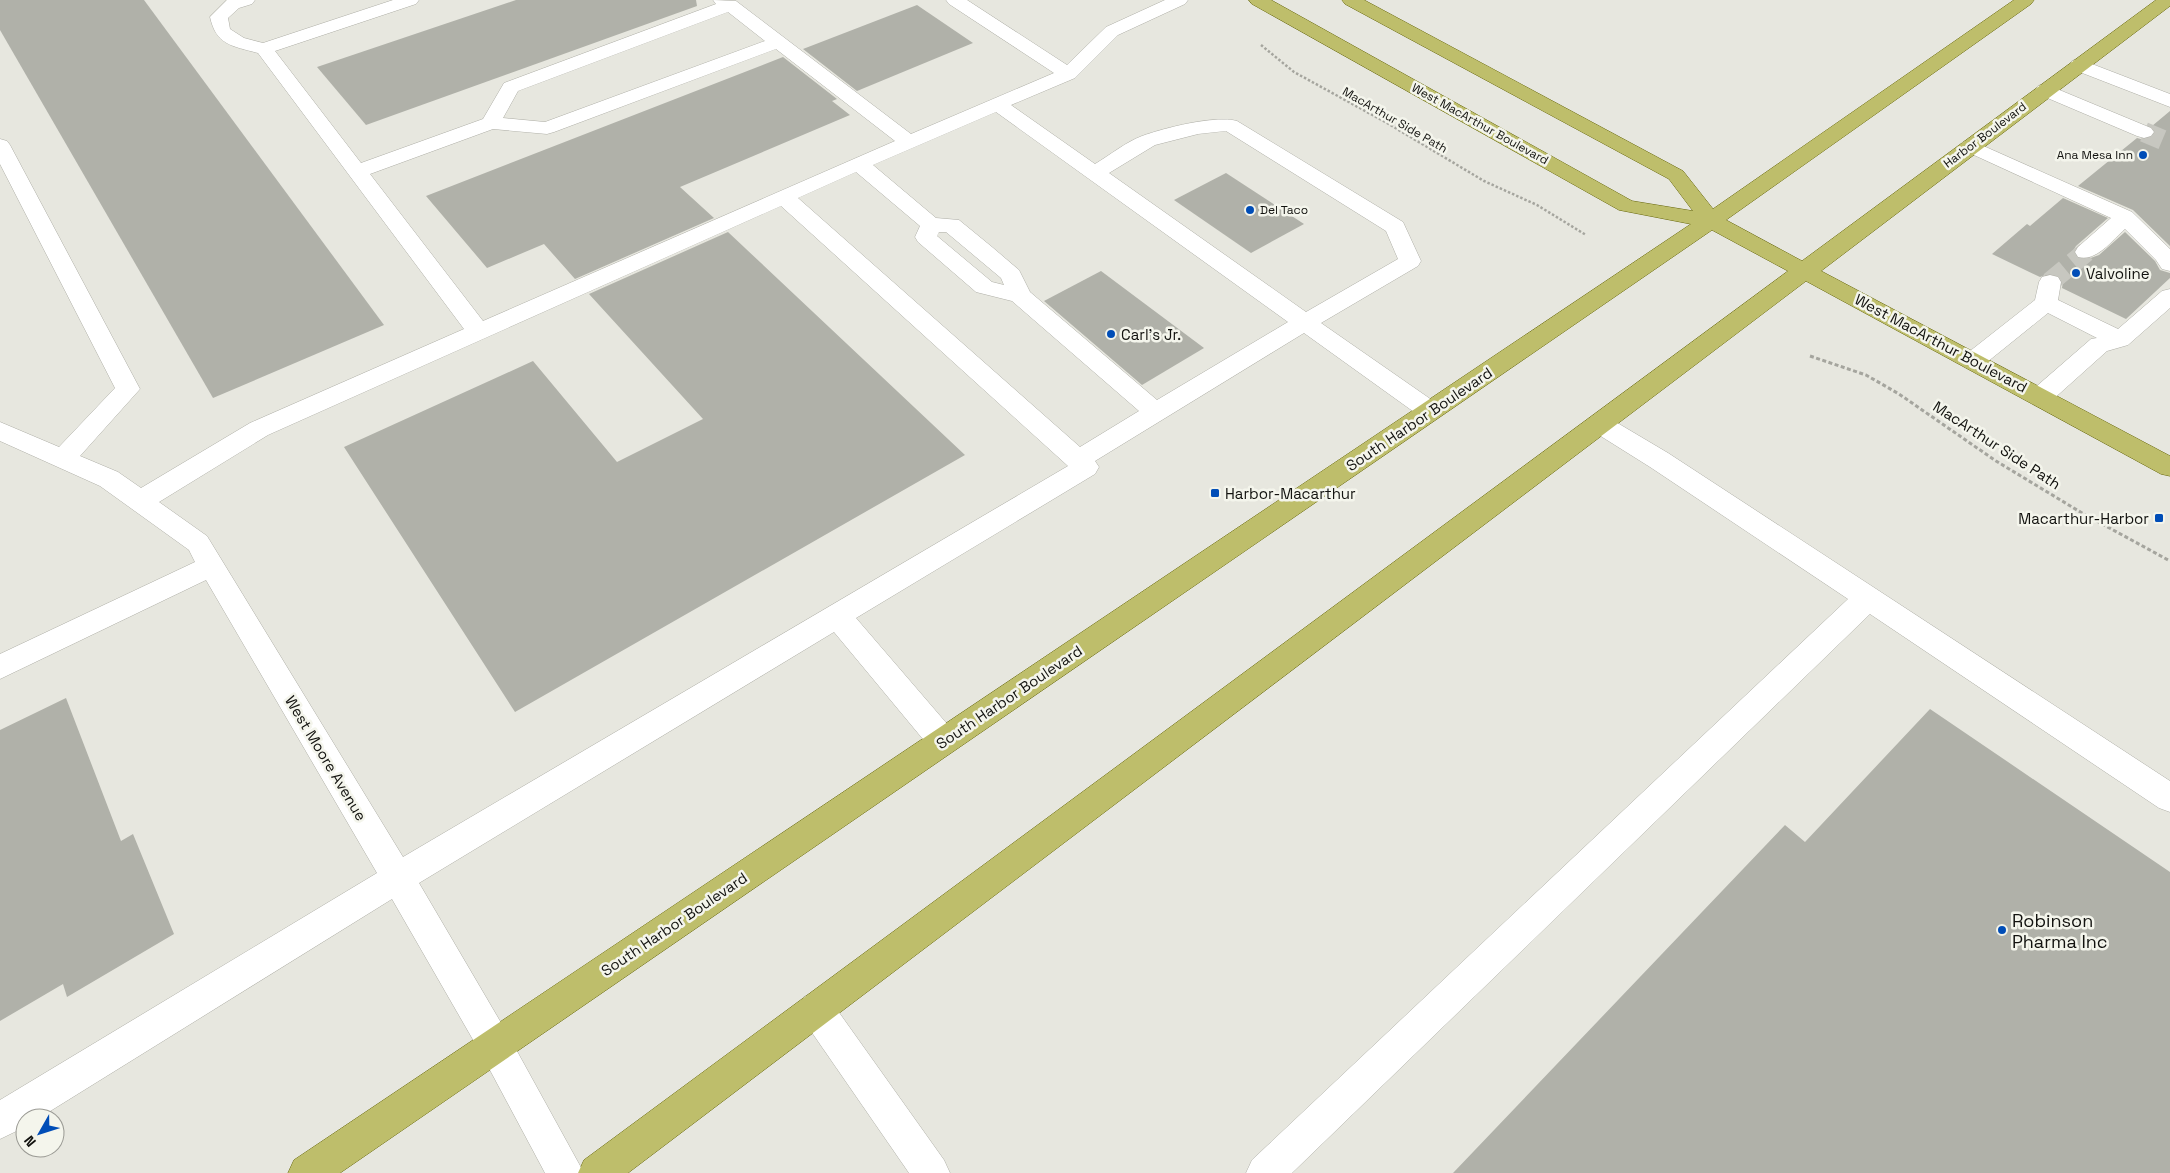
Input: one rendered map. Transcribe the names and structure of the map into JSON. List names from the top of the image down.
{
  "streets": {
    "main road": ["West MacArthur Boulevard", "Harbor Boulevard", "South Harbor Boulevard"],
    "street": ["West Moore Avenue"],
    "path": ["MacArthur Side Path"]
  },
  "crossings": [
    ["West MacArthur Boulevard", "Harbor Boulevard"],
    ["West MacArthur Boulevard", "South Harbor Boulevard"],
    ["South Harbor Boulevard", "West Moore Avenue"]
  ],
  "places": {
    "other": [
      "Ana Mesa Inn",
      "Del Taco",
      "Valvoline",
      "Carl's Jr.",
      "Robinson Pharma Inc"
    ],
    "transit": ["Harbor-Macarthur", "Macarthur-Harbor"]
  },
  "north": "bottom left"
}
